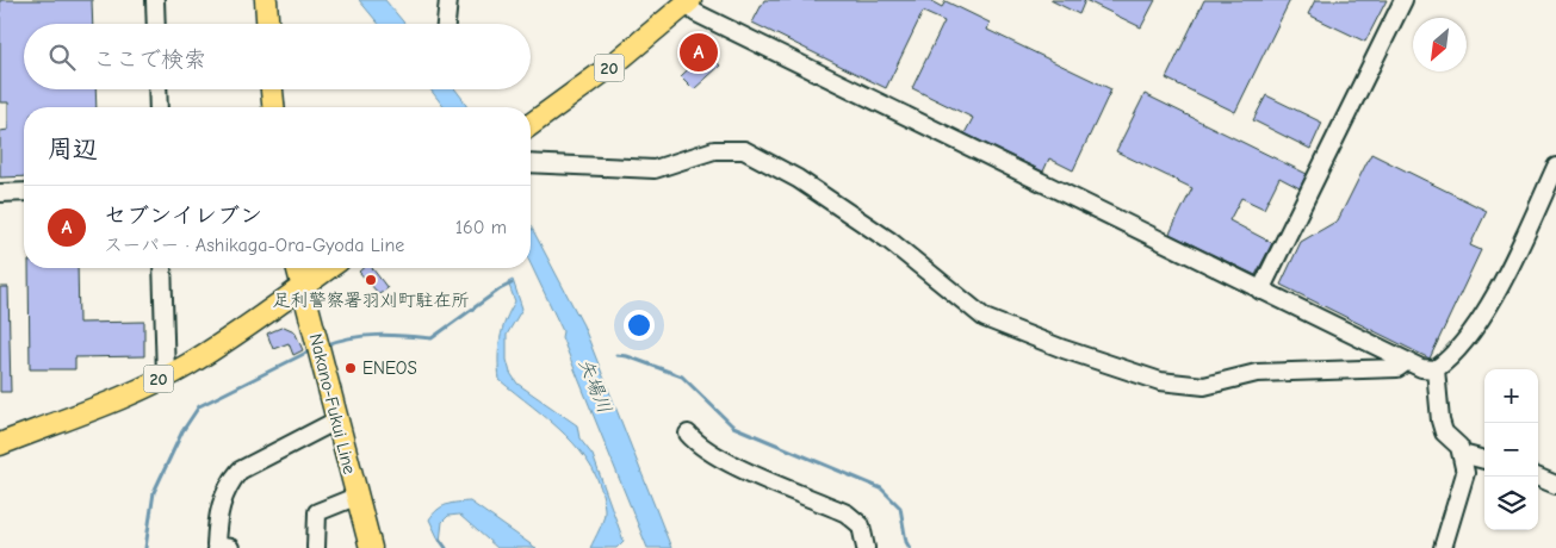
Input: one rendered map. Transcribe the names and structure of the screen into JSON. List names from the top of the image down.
{
  "streets": {
    "main road": ["20", "Nakano-Fukui Line"]
  },
  "crossings": [
    ["20", "Nakano-Fukui Line"]
  ],
  "water": ["矢場川"],
  "places": ["足利警察署羽刈町駐在所", "ENEOS"],
  "north": "bottom left",
  "page": {
    "search": "ここで検索",
    "pins": "A",
    "heading": "周辺",
    "list": [
      {
        "mark": "A",
        "name": "セブンイレブン",
        "note": "スーパー · Ashikaga-Ora-Gyoda Line",
        "value": "160 m"
      }
    ],
    "map_buttons": ["+", "−"]
  }
}
